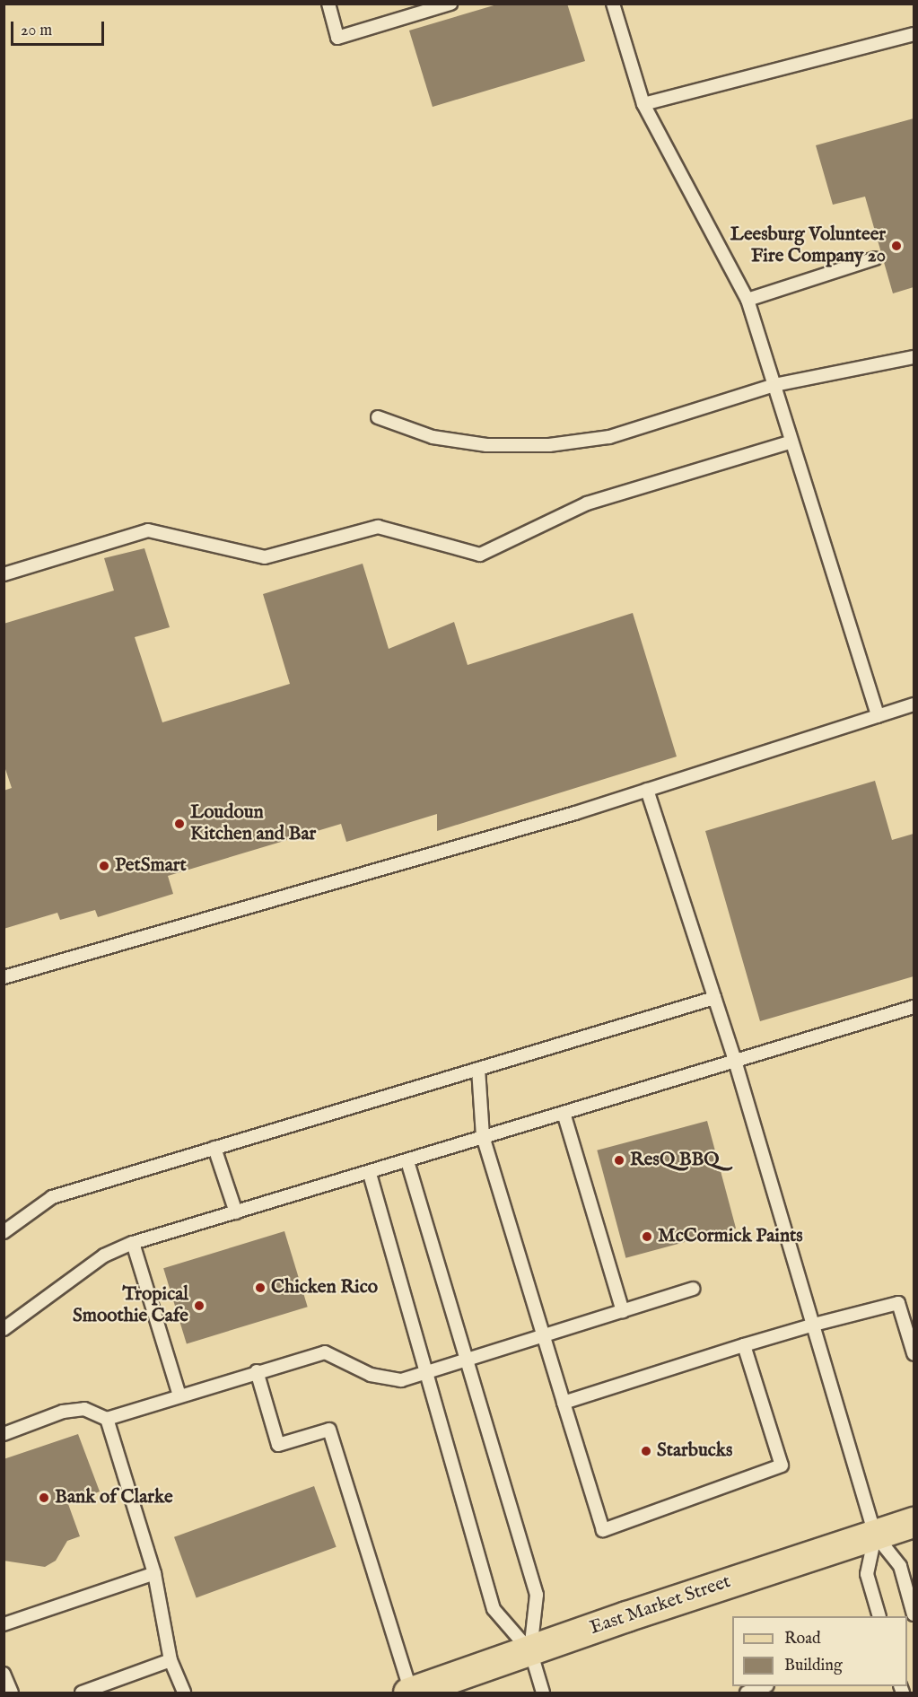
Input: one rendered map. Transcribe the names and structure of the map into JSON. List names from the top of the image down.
{
  "streets": {
    "main road": ["East Market Street"]
  },
  "places": [
    "Leesburg Volunteer Fire Company 20",
    "Loudoun Kitchen and Bar",
    "PetSmart",
    "ResQ BBQ",
    "McCormick Paints",
    "Chicken Rico",
    "Tropical Smoothie Cafe",
    "Starbucks",
    "Bank of Clarke"
  ],
  "legend": ["Road", "Building"],
  "scale_bar": "20 m"
}
